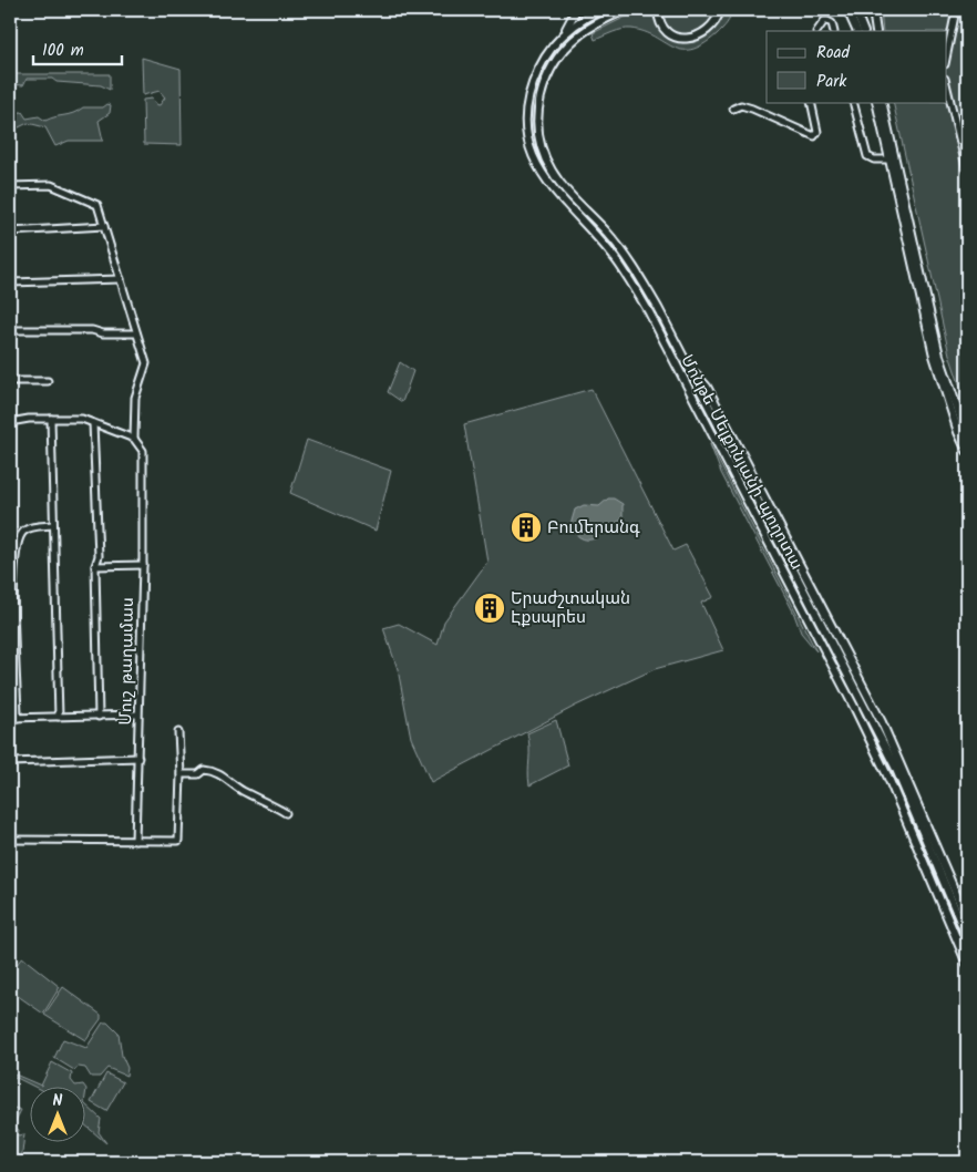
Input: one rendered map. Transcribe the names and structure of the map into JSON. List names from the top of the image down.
{
  "streets": {
    "main road": ["Մոնթե Մելքոնյանի պողոտա"],
    "street": ["Մուշ թաղամաս"]
  },
  "places": {
    "building": ["Բումերանգ", "Երաժշտական Էքսպրես"]
  },
  "legend": ["Road", "Park"],
  "scale_bar": "100 m",
  "north": "top"
}
